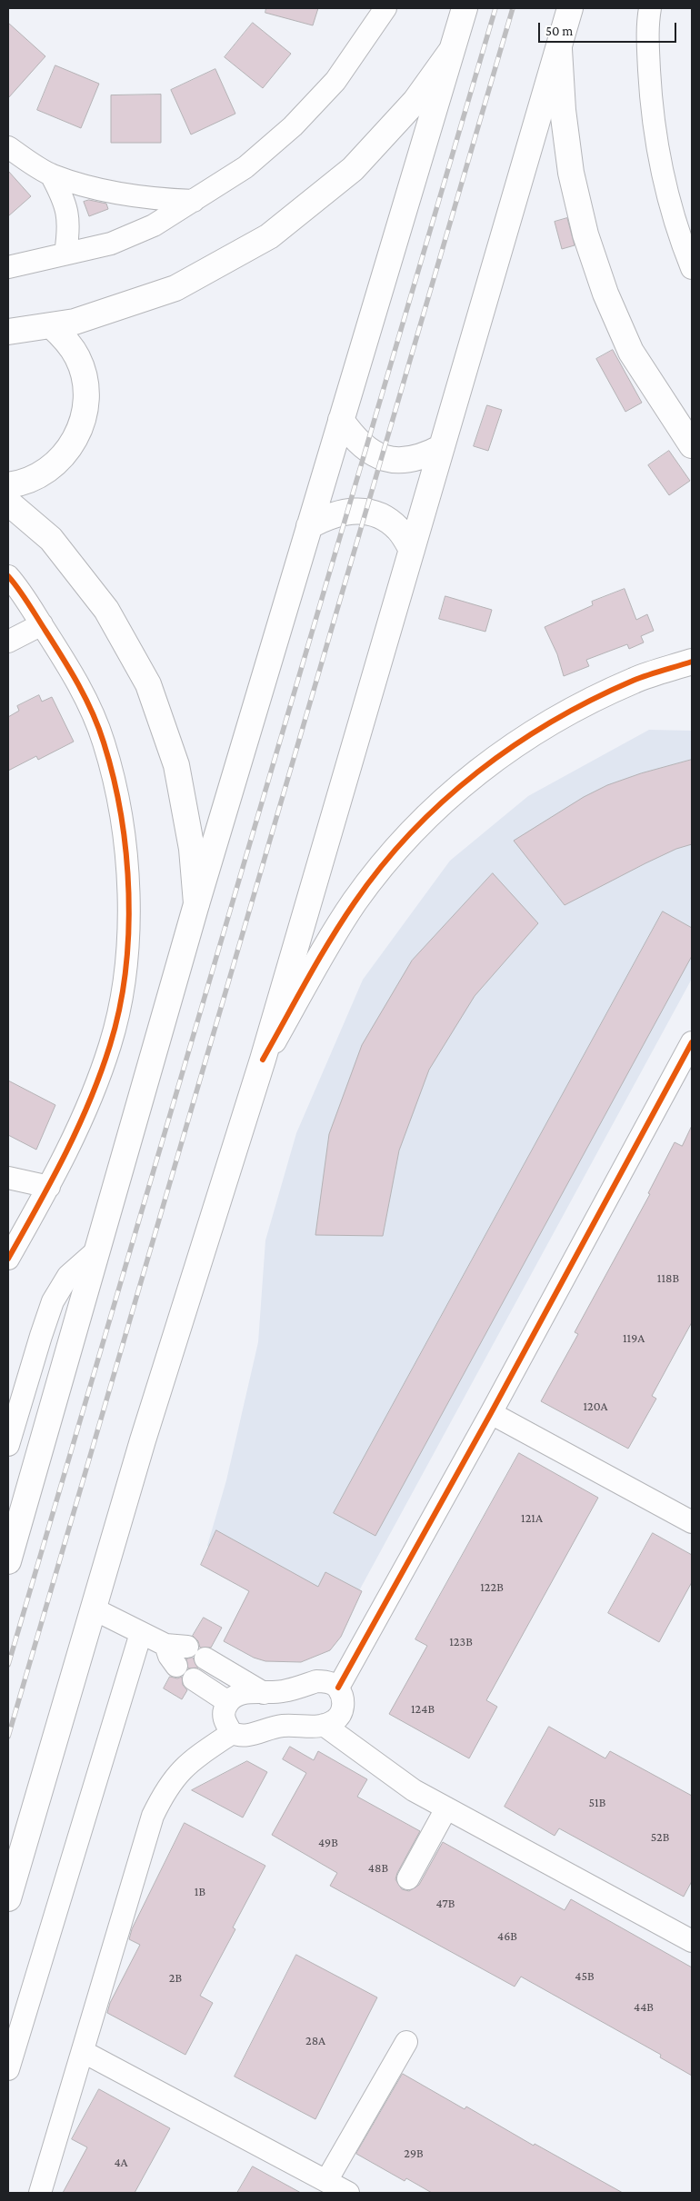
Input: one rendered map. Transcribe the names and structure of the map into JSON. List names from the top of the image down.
{
  "house_numbers": [
    "118B",
    "119A",
    "120A",
    "121A",
    "122B",
    "123B",
    "124B",
    "51B",
    "52B",
    "49B",
    "48B",
    "1B",
    "47B",
    "46B",
    "45B",
    "2B",
    "44B",
    "28A",
    "29B",
    "4A"
  ],
  "scale_bar": "50 m"
}
